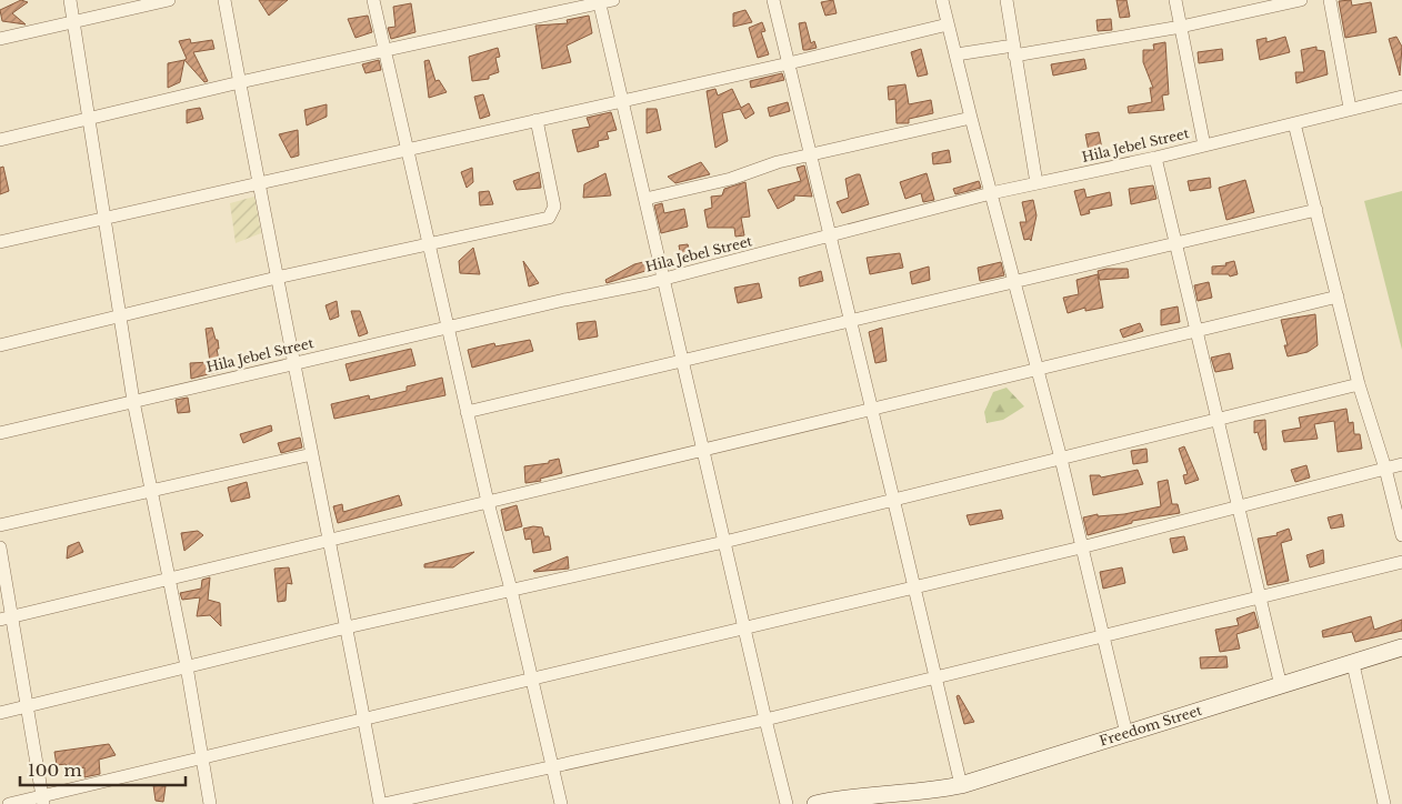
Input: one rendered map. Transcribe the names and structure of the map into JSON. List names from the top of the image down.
{
  "streets": {
    "main road": ["Freedom Street"],
    "street": ["Hila Jebel Street"]
  },
  "scale_bar": "100 m"
}
